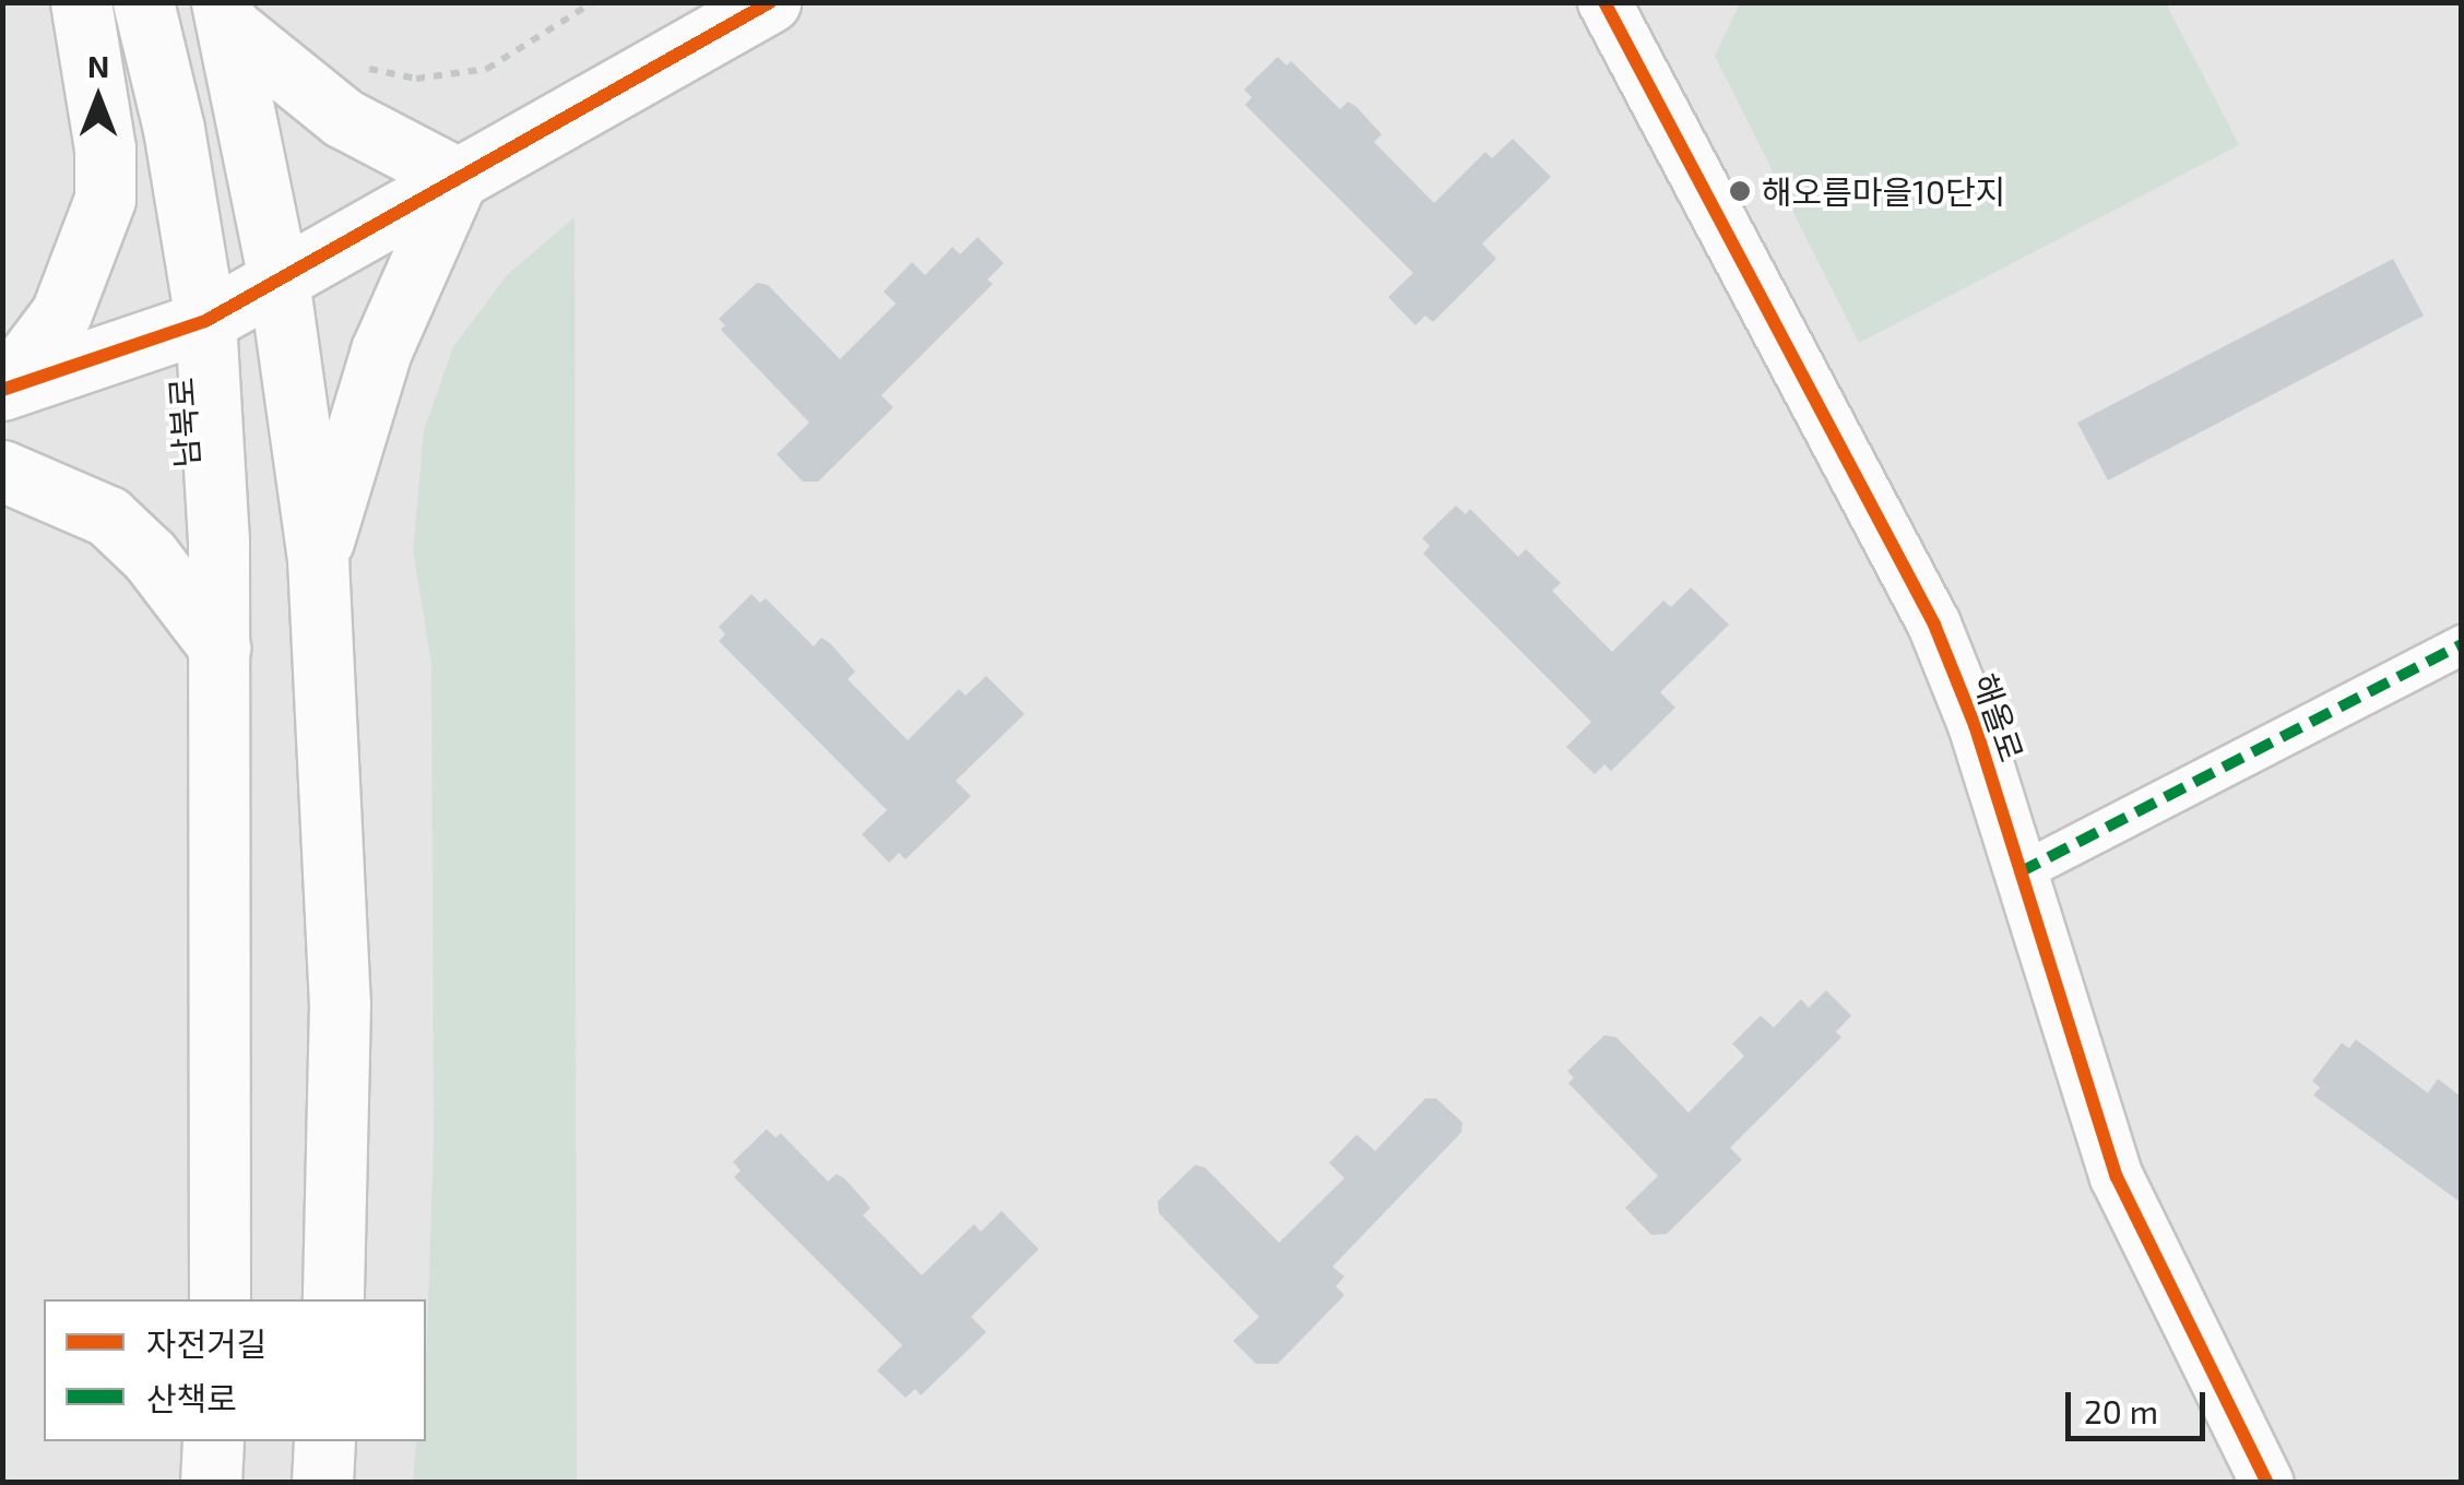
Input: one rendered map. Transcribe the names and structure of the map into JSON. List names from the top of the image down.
{
  "streets": {
    "main road": ["남북로"],
    "street": ["해올로"]
  },
  "places": ["해오름마을10단지"],
  "legend": ["자전거길", "산책로"],
  "scale_bar": "20 m",
  "north": "top"
}
